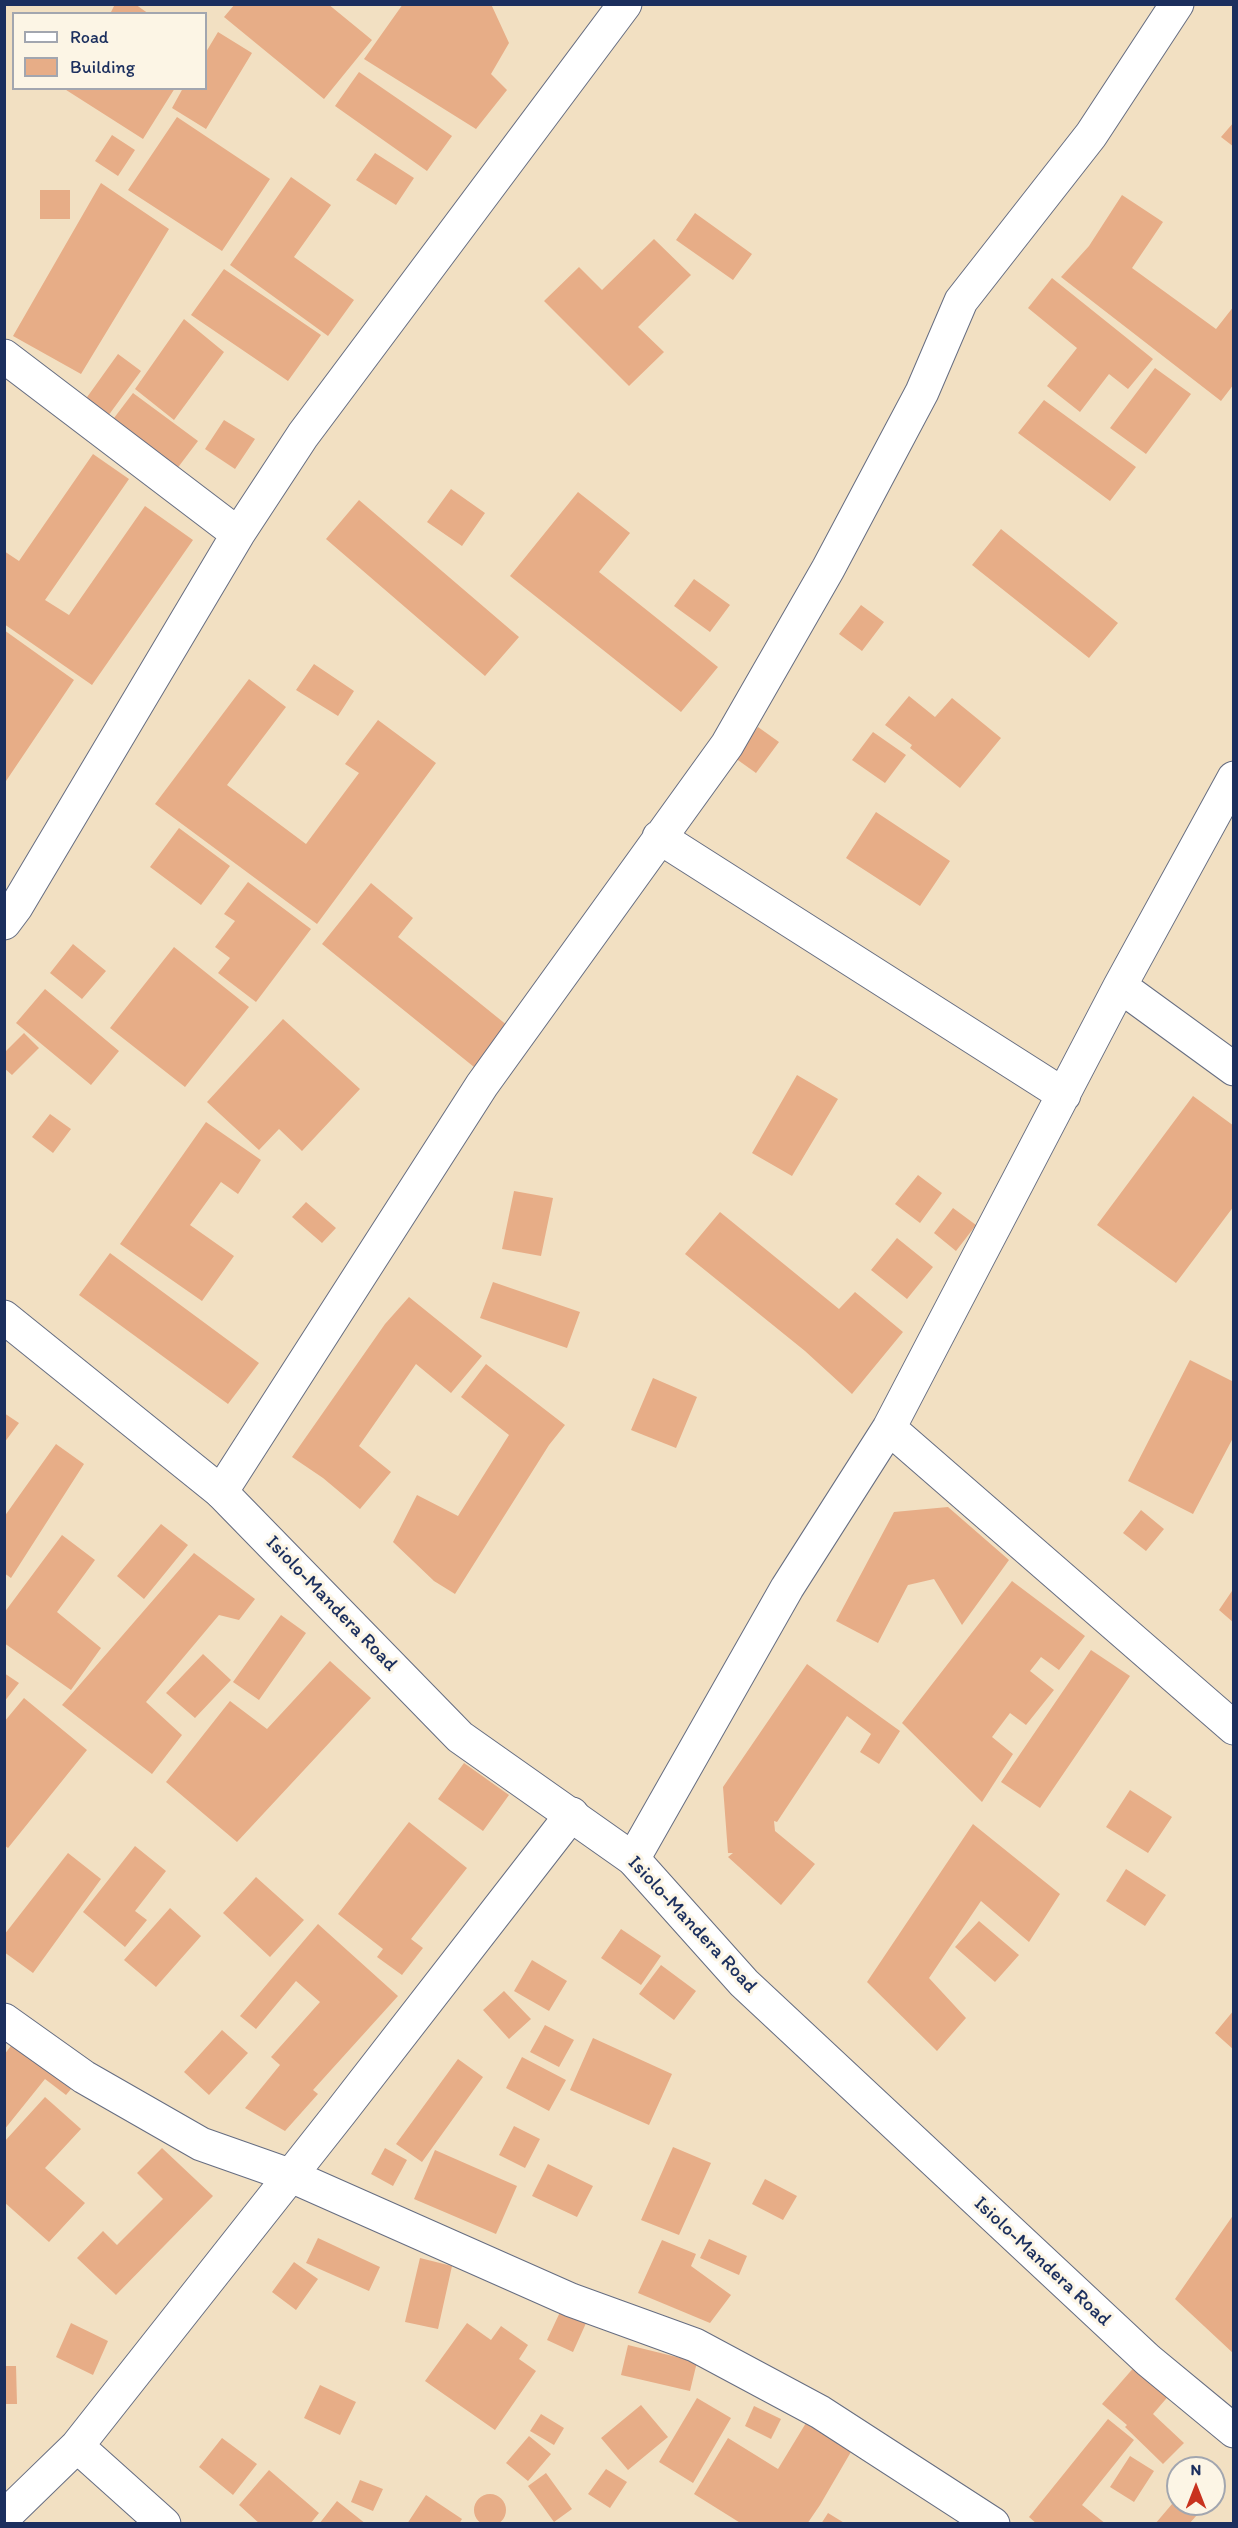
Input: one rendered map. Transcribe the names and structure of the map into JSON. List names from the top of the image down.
{
  "streets": {
    "main road": ["Isiolo-Mandera Road"]
  },
  "legend": ["Road", "Building"],
  "north": "top"
}
